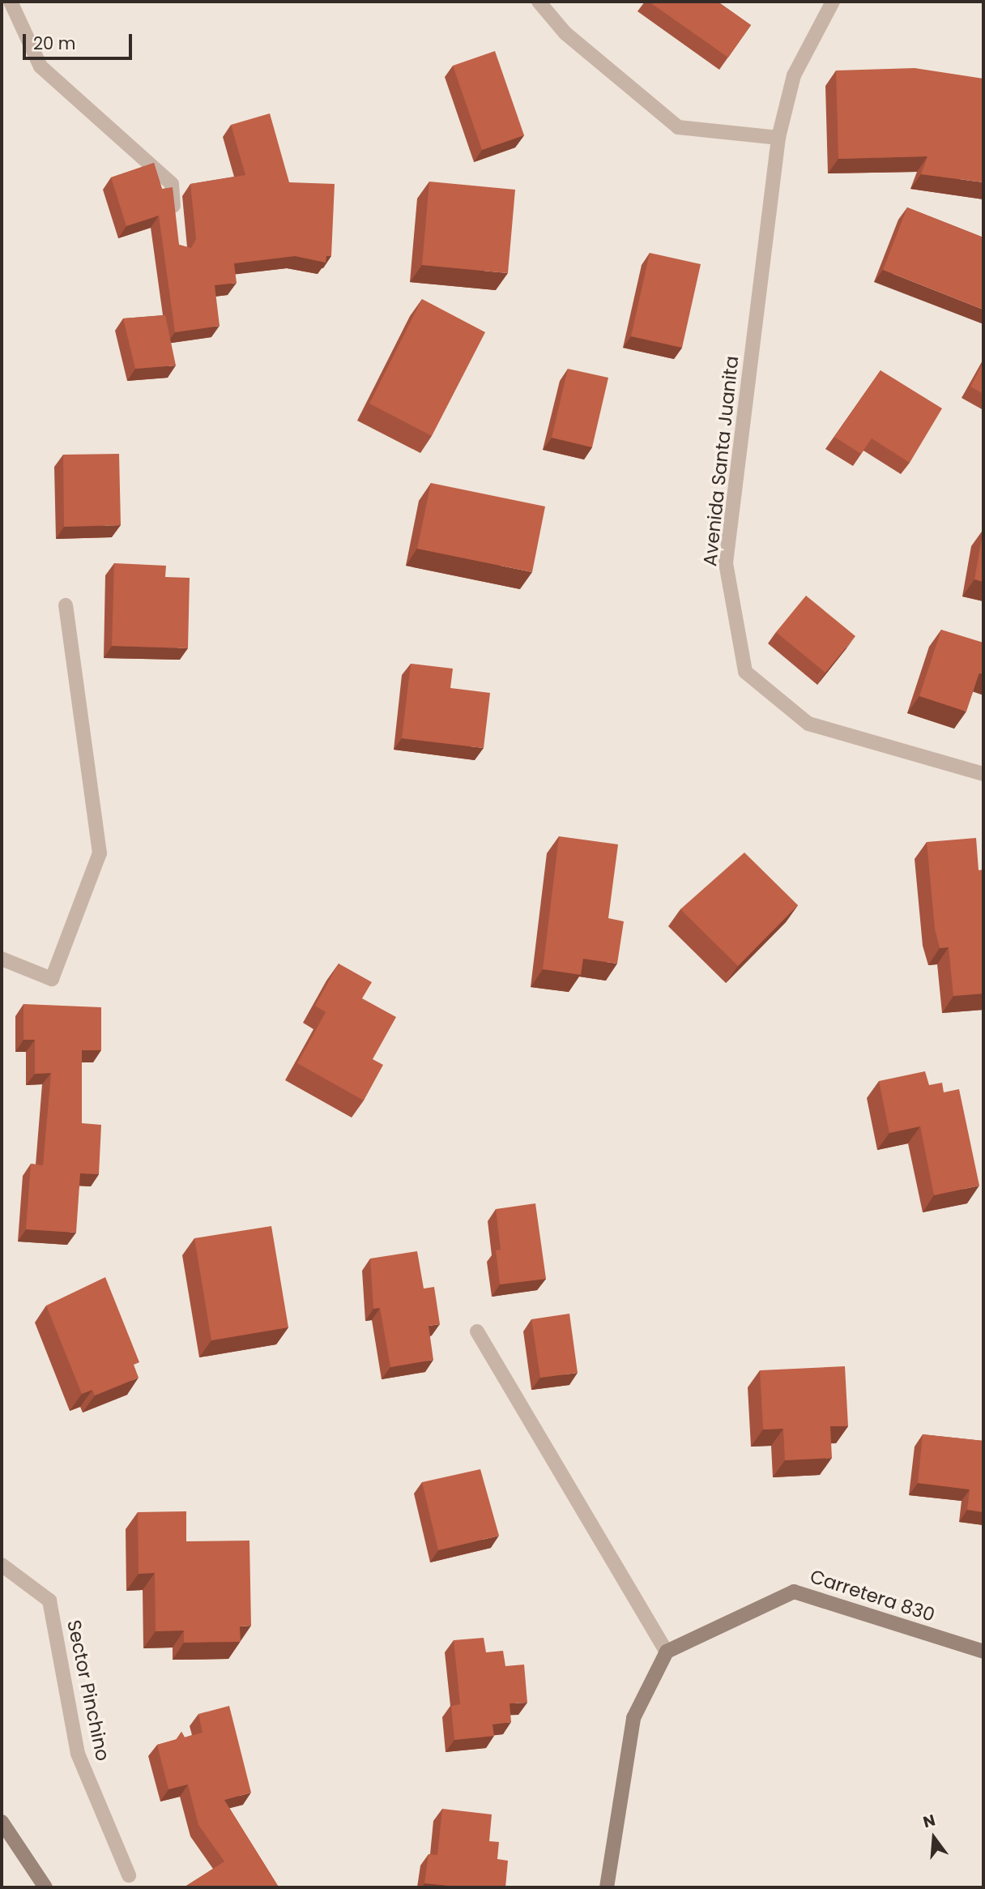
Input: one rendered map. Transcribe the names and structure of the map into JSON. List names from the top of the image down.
{
  "streets": {
    "street": ["Avenida Santa Juanita", "Carretera 830", "Sector Pinchino"]
  },
  "scale_bar": "20 m",
  "north": "top"
}
